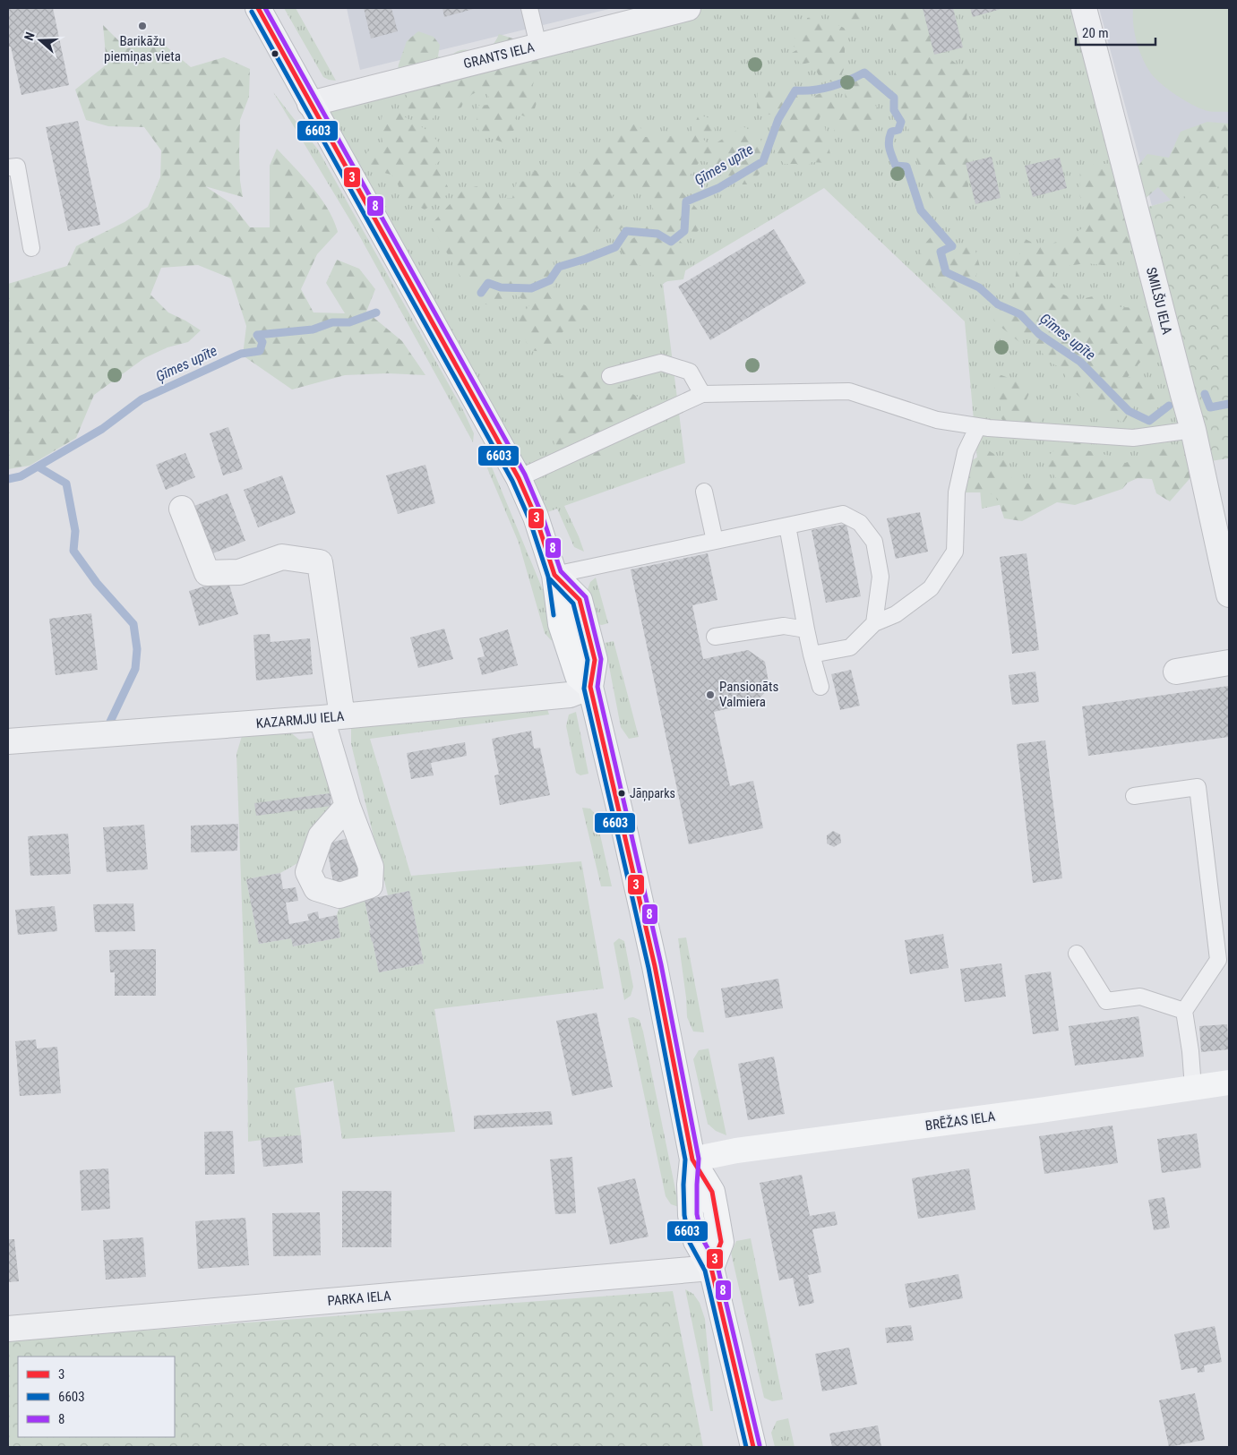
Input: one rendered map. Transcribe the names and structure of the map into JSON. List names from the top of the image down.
{
  "streets": {
    "main road": ["BRĒŽAS IELA"],
    "street": [
      "GRANTS IELA",
      "SMILŠU IELA",
      "KAZARMJU IELA",
      "PARKA IELA"
    ]
  },
  "water": ["Ģīmes upīte"],
  "places": ["Barikāžu piemiņas vieta", "Pansionāts Valmiera", "Jāņparks"],
  "lines": ["transit line 3", "transit line 8", "transit line 6603"],
  "legend": ["3", "6603", "8"],
  "scale_bar": "20 m",
  "north": "left"
}
